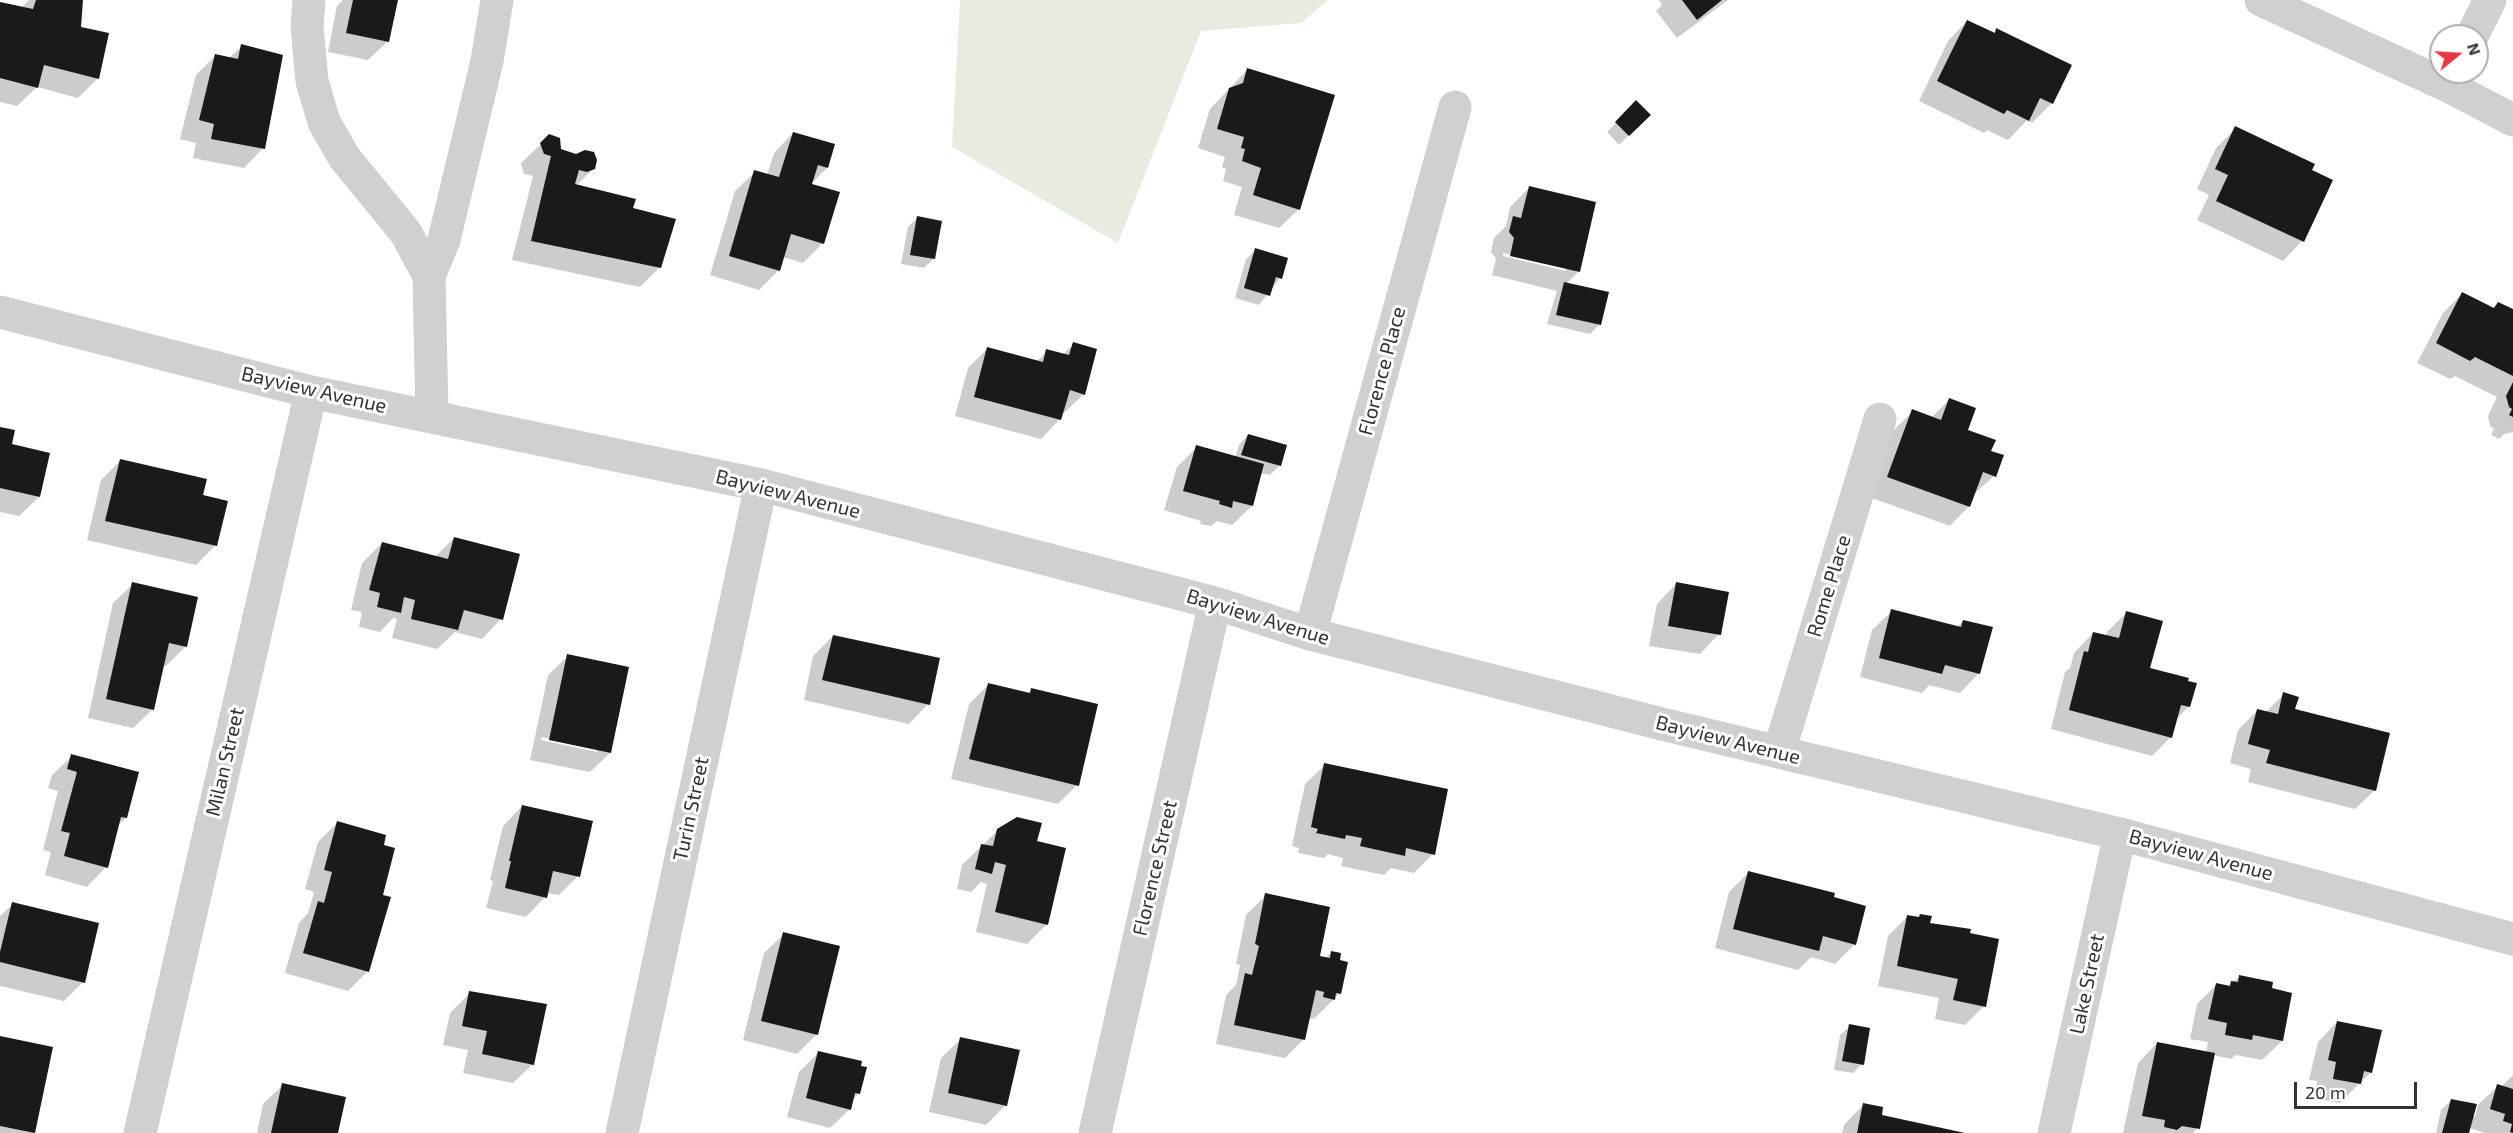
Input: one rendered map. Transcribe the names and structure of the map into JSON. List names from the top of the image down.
{
  "streets": {
    "street": [
      "Florence Place",
      "Bayview Avenue",
      "Rome Place",
      "Milan Street",
      "Turin Street",
      "Florence Street",
      "Lake Street"
    ]
  },
  "crossings": [
    ["Florence Place", "Bayview Avenue"],
    ["Bayview Avenue", "Rome Place"],
    ["Bayview Avenue", "Milan Street"],
    ["Bayview Avenue", "Turin Street"],
    ["Bayview Avenue", "Florence Street"],
    ["Bayview Avenue", "Lake Street"]
  ],
  "scale_bar": "20 m",
  "north": "right"
}
